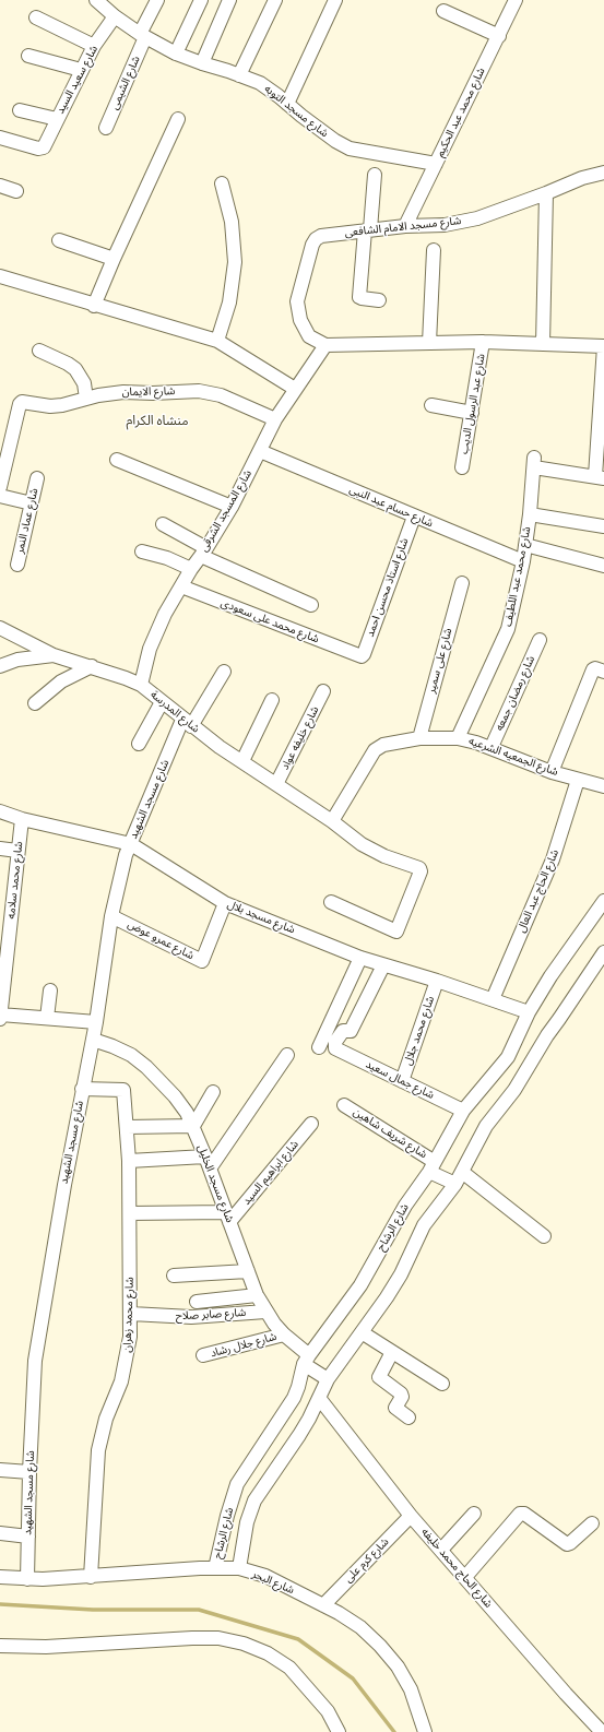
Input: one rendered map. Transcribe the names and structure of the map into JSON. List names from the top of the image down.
{
  "streets": {
    "street": [
      "شارع سعيد السيد",
      "شارع الشيمى",
      "شارع مسجد التوبه",
      "شارع محمد عبد الحكيم",
      "شارع مسجد الامام الشافعى",
      "شارع الايمان",
      "شارع عبد الرسول الديب",
      "شارع حسام عبد النبى",
      "شارع المسجد الشرقى",
      "شارع عماد النمر",
      "شارع محمد عبد اللطيف",
      "شارع استاذ محسن احمد",
      "شارع محمد على سعودى",
      "شارع على سمير",
      "شارع رمضان جمعه",
      "شارع المدرسة",
      "شارع خليفه عواد",
      "شارع الجمعيه الشرعيه",
      "شارع مسجد الشهيد",
      "شارع محمد سلامه",
      "شارع الحاج عبد العال",
      "شارع مسجد بلال",
      "شارع عمرو عوض",
      "شارع محمد جلال",
      "شارع جمال سعيد",
      "شارع شريف شاهين",
      "شارع ابراهيم السيد",
      "شارع مسجد الخليل",
      "شارع الرشاح",
      "شارع محمد زهران",
      "شارع صابر صلاح",
      "شارع جلال رشاد",
      "شارع كرم على",
      "شارع الحاج محمد خليفه",
      "شارع البحر"
    ]
  },
  "crossings": [
    ["شارع سعيد السيد", "شارع مسجد التوبه"],
    ["شارع الشيمى", "شارع مسجد التوبه"],
    ["شارع مسجد التوبه", "شارع محمد عبد الحكيم"],
    ["شارع محمد عبد الحكيم", "شارع مسجد الامام الشافعى"],
    ["شارع مسجد الامام الشافعى", "شارع المسجد الشرقى"],
    ["شارع الايمان", "شارع المسجد الشرقى"],
    ["شارع حسام عبد النبى", "شارع المسجد الشرقى"],
    ["شارع حسام عبد النبى", "شارع محمد عبد اللطيف"],
    ["شارع حسام عبد النبى", "شارع استاذ محسن احمد"],
    ["شارع المسجد الشرقى", "شارع محمد على سعودى"],
    ["شارع المسجد الشرقى", "شارع المدرسة"],
    ["شارع محمد عبد اللطيف", "شارع الجمعيه الشرعيه"],
    ["شارع استاذ محسن احمد", "شارع محمد على سعودى"],
    ["شارع على سمير", "شارع الجمعيه الشرعيه"],
    ["شارع رمضان جمعه", "شارع الجمعيه الشرعيه"],
    ["شارع المدرسة", "شارع خليفه عواد"],
    ["شارع المدرسة", "شارع الجمعيه الشرعيه"],
    ["شارع المدرسة", "شارع مسجد الشهيد"],
    ["شارع الجمعيه الشرعيه", "شارع الحاج عبد العال"],
    ["شارع مسجد الشهيد", "شارع مسجد بلال"],
    ["شارع مسجد الشهيد", "شارع عمرو عوض"],
    ["شارع مسجد الشهيد", "شارع مسجد الخليل"],
    ["شارع مسجد الشهيد", "شارع محمد زهران"],
    ["شارع مسجد الشهيد", "شارع البحر"],
    ["شارع محمد سلامه", "شارع مسجد بلال"],
    ["شارع الحاج عبد العال", "شارع مسجد بلال"],
    ["شارع مسجد بلال", "شارع عمرو عوض"],
    ["شارع مسجد بلال", "شارع محمد جلال"],
    ["شارع مسجد بلال", "شارع جمال سعيد"],
    ["شارع مسجد بلال", "شارع الرشاح"],
    ["شارع محمد جلال", "شارع جمال سعيد"],
    ["شارع جمال سعيد", "شارع الرشاح"],
    ["شارع شريف شاهين", "شارع الرشاح"],
    ["شارع ابراهيم السيد", "شارع مسجد الخليل"],
    ["شارع مسجد الخليل", "شارع الرشاح"],
    ["شارع مسجد الخليل", "شارع صابر صلاح"],
    ["شارع مسجد الخليل", "شارع جلال رشاد"],
    ["شارع الرشاح", "شارع الحاج محمد خليفه"],
    ["شارع الرشاح", "شارع البحر"],
    ["شارع محمد زهران", "شارع صابر صلاح"],
    ["شارع محمد زهران", "شارع البحر"],
    ["شارع كرم على", "شارع الحاج محمد خليفه"],
    ["شارع كرم على", "شارع البحر"]
  ],
  "districts": ["منشاه الكرام"]
}
